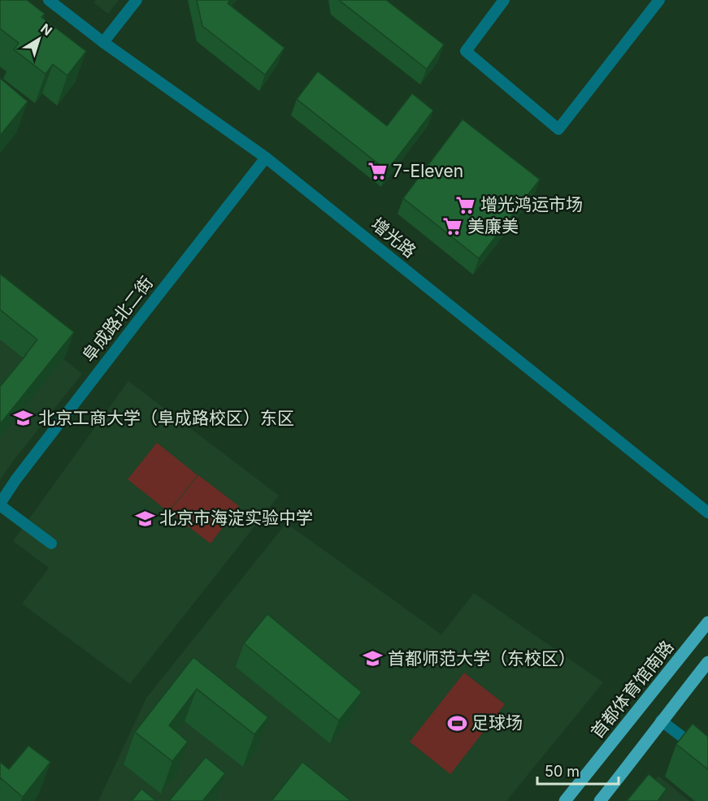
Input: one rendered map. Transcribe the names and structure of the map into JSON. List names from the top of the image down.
{
  "streets": {
    "main road": ["首都体育馆南路"],
    "street": ["增光路", "阜成路北二街"]
  },
  "crossings": [
    ["增光路", "阜成路北二街"]
  ],
  "places": {
    "supermarket": ["7-Eleven", "增光鸿运市场", "美廉美"],
    "school or university": ["北京工商大学（阜成路校区）东区", "北京市海淀实验中学", "首都师范大学（东校区）"],
    "sports": ["足球场"]
  },
  "scale_bar": "50 m",
  "north": "top right"
}
